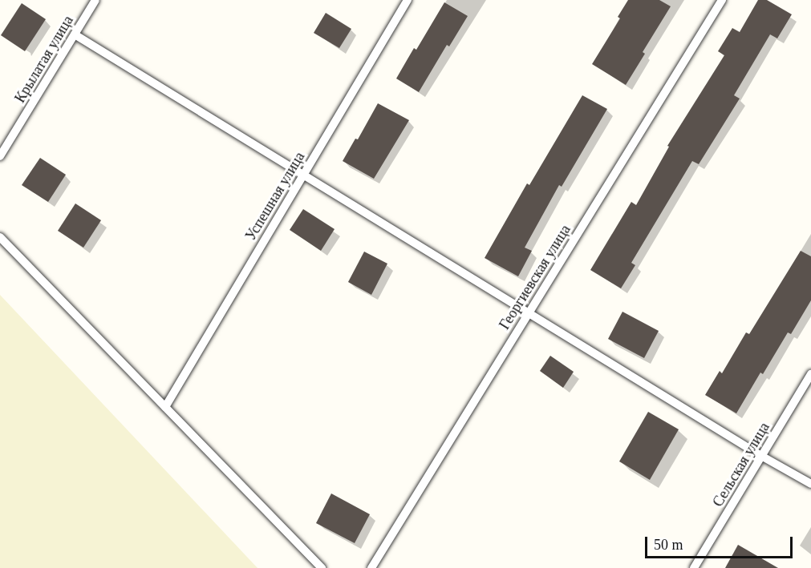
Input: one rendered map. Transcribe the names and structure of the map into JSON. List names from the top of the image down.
{
  "streets": {
    "lane": [
      "Крылатая улица",
      "Успешная улица",
      "Георгиевская улица",
      "Сельская улица"
    ]
  },
  "scale_bar": "50 m"
}
